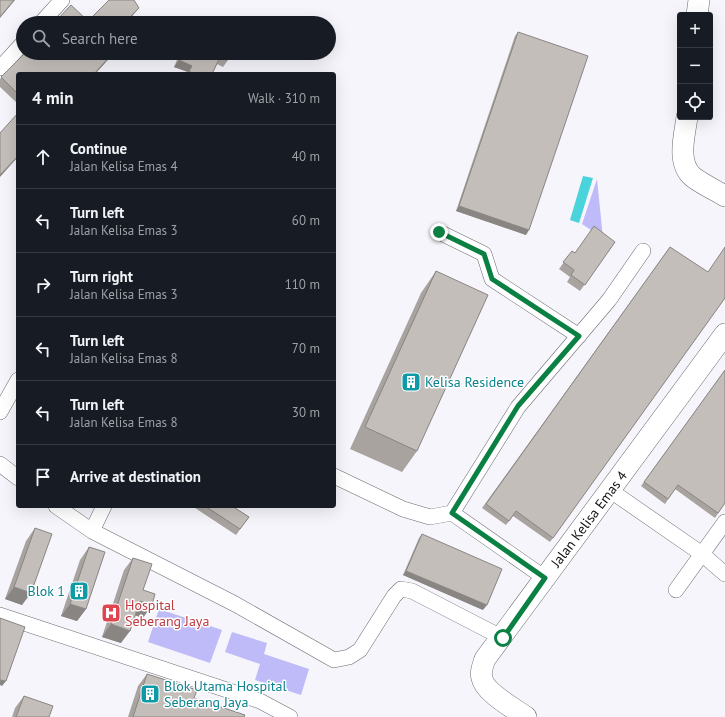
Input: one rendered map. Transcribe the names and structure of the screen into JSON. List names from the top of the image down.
{
  "streets": {
    "street": ["Jalan Kelisa Emas 4"]
  },
  "places": {
    "building": ["Kelisa Residence", "Blok 1", "Blok Utama Hospital Seberang Jaya"],
    "hospital": ["Hospital Seberang Jaya"]
  },
  "page": {
    "map_buttons": ["+", "−"],
    "search": "Search here",
    "heading": ["4 min", "Walk · 310 m"],
    "list": [
      ["Continue", "Jalan Kelisa Emas 4", "40 m"],
      ["Turn left", "Jalan Kelisa Emas 3", "60 m"],
      ["Turn right", "Jalan Kelisa Emas 3", "110 m"],
      ["Turn left", "Jalan Kelisa Emas 8", "70 m"],
      ["Turn left", "Jalan Kelisa Emas 8", "30 m"],
      "Arrive at destination"
    ]
  }
}
